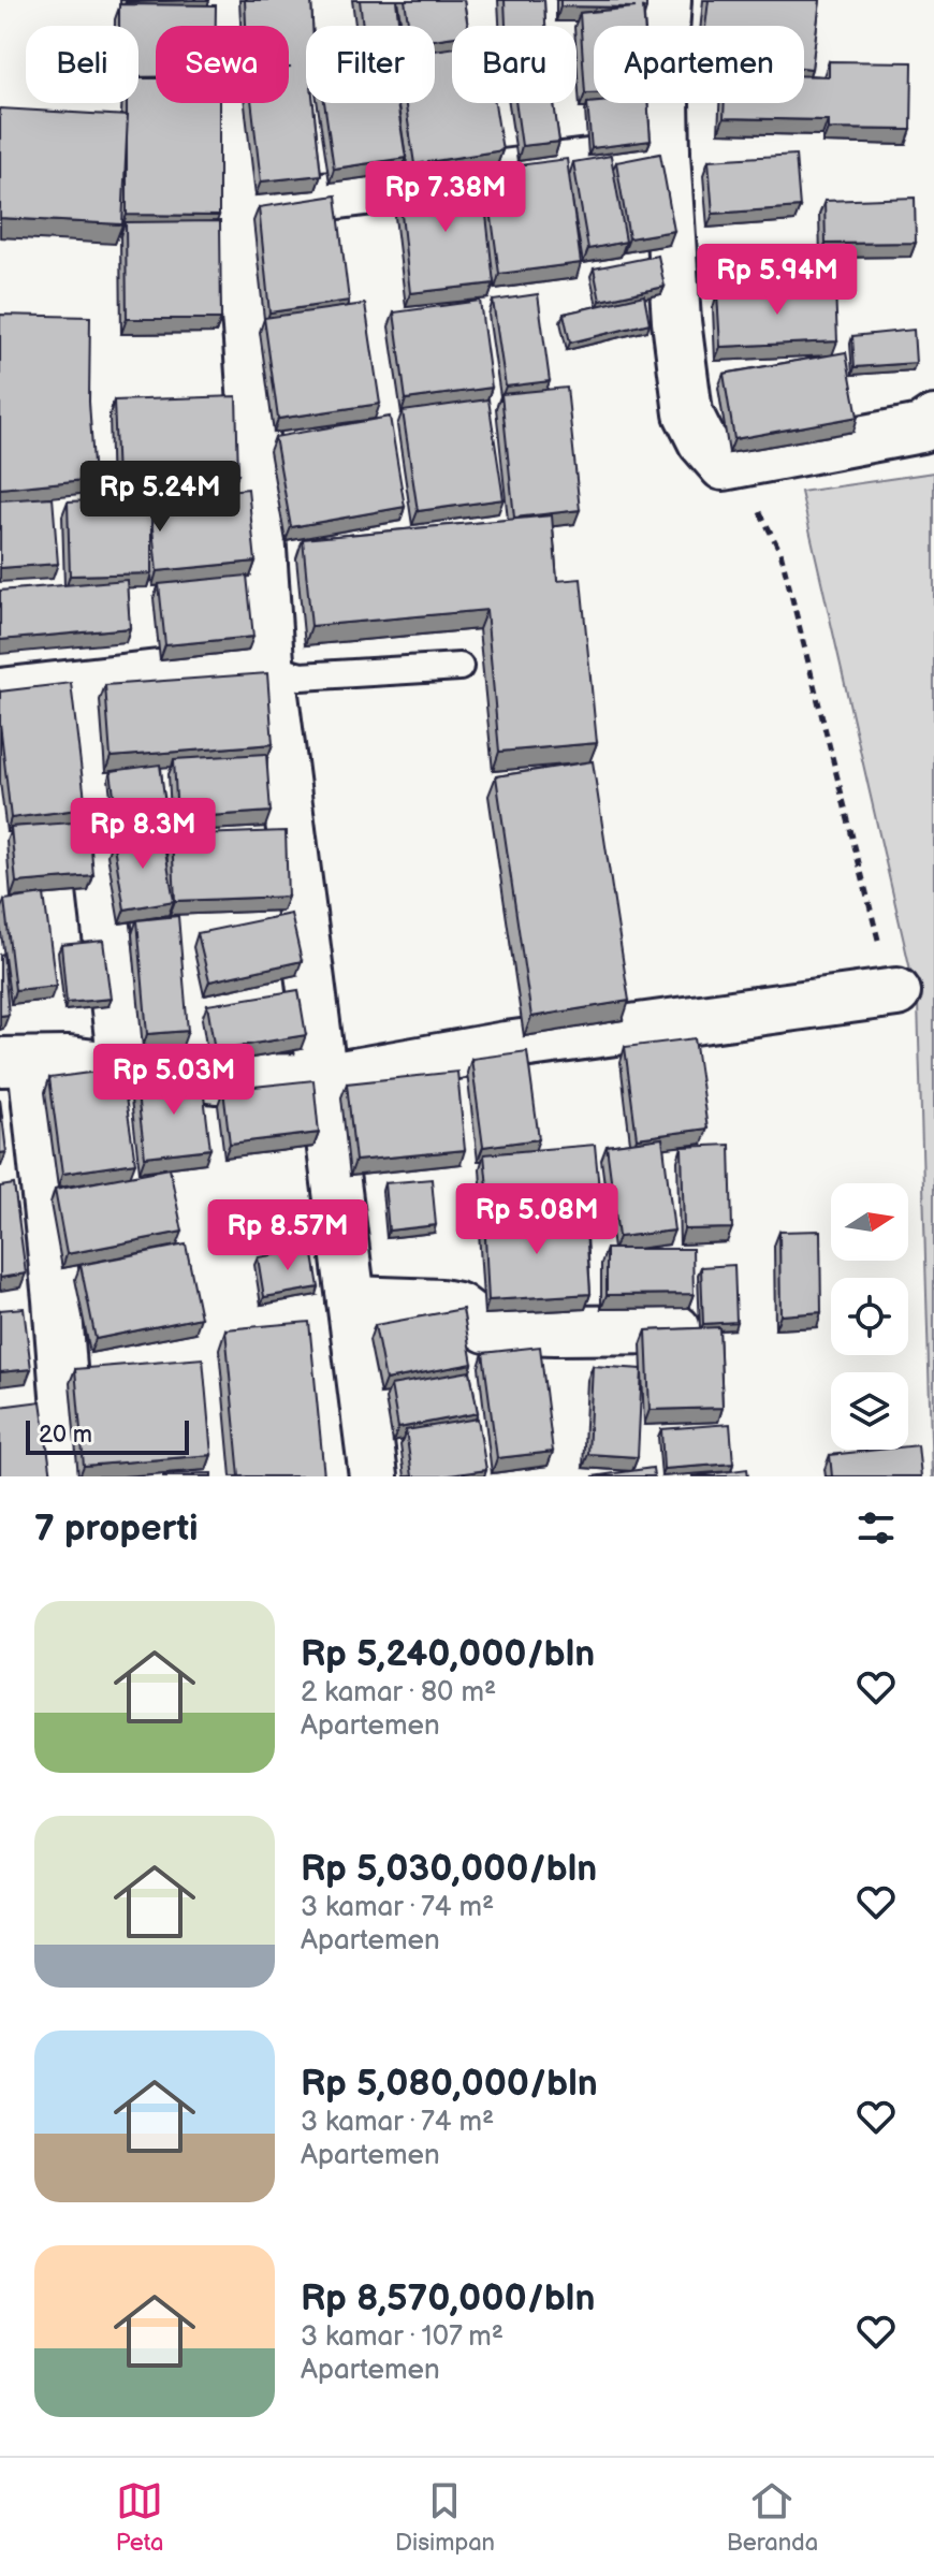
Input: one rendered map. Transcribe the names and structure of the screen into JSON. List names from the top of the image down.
{
  "scale_bar": "20 m",
  "north": "right",
  "page": {
    "chip": [
      "Beli",
      "Sewa",
      "Filter",
      "Baru",
      "Apartemen"
    ],
    "price": [
      "Rp 7.38M",
      "Rp 5.94M",
      "Rp 5.24M",
      "Rp 8.3M",
      "Rp 5.03M",
      "Rp 5.08M",
      "Rp 8.57M"
    ],
    "scale": "20 m",
    "heading": "7 properti",
    "list": [
      {
        "name": "Rp 5,240,000/bln",
        "note": "2 kamar · 80 m² · Apartemen"
      },
      {
        "name": "Rp 5,030,000/bln",
        "note": "3 kamar · 74 m² · Apartemen"
      },
      {
        "name": "Rp 5,080,000/bln",
        "note": "3 kamar · 74 m² · Apartemen"
      },
      {
        "name": "Rp 8,570,000/bln",
        "note": "3 kamar · 107 m² · Apartemen"
      }
    ],
    "tabs": ["Peta", "Disimpan", "Beranda"]
  }
}
